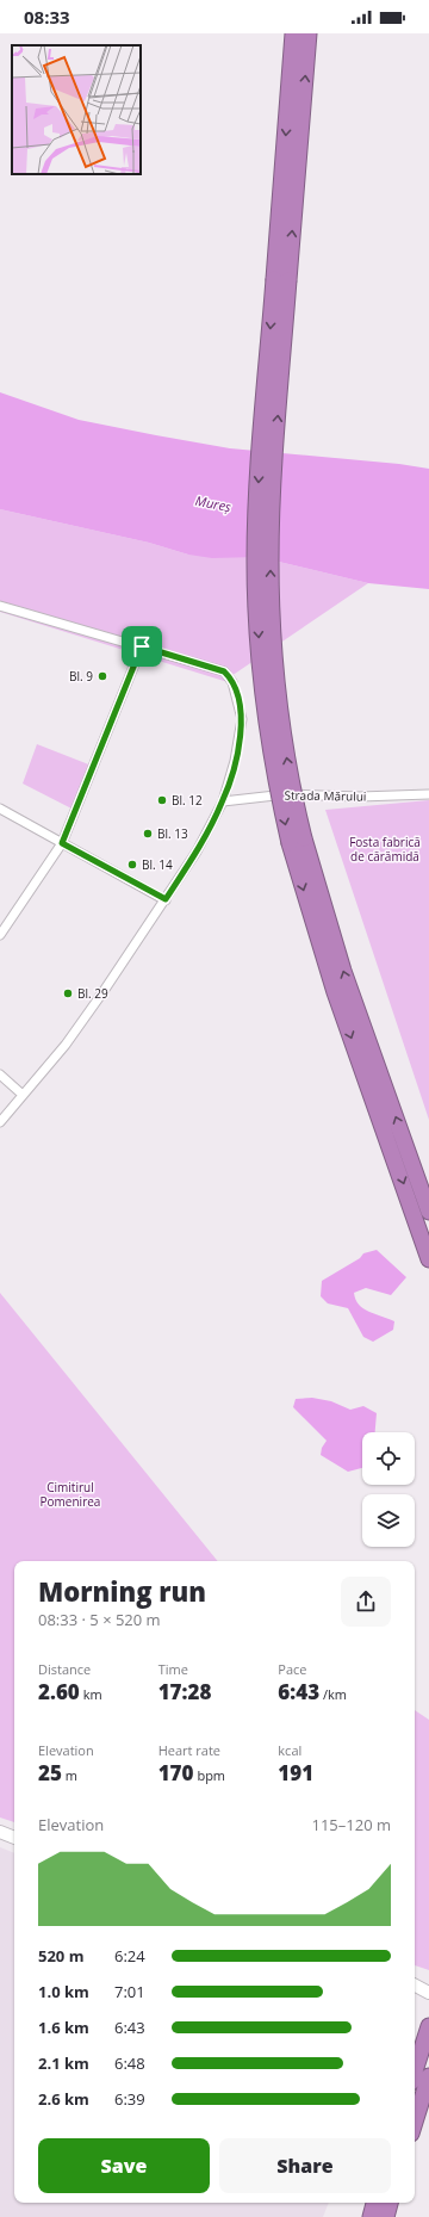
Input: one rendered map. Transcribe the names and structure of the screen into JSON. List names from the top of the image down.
{
  "streets": {
    "street": ["Strada Mărului"]
  },
  "water": ["Mureș"],
  "parks": ["Fosta fabrică de cărămidă", "Cimitirul Pomenirea"],
  "places": [
    "Bl. 9",
    "Bl. 12",
    "Bl. 13",
    "Bl. 14",
    "Bl. 29"
  ],
  "page": {
    "status": "08:33",
    "heading": ["Morning run", "08:33 · 5 × 520 m"],
    "stats": [
      ["Distance", "2.60 km"],
      ["Time", "17:28"],
      ["Pace", "6:43 /km"],
      ["Elevation", "25 m"],
      ["Heart rate", "170 bpm"],
      ["kcal", "191"]
    ],
    "chart": ["Elevation", "115–120 m"],
    "list": [
      {
        "name": "520 m",
        "note": "6:24"
      },
      {
        "name": "1.0 km",
        "note": "7:01"
      },
      {
        "name": "1.6 km",
        "note": "6:43"
      },
      {
        "name": "2.1 km",
        "note": "6:48"
      },
      {
        "name": "2.6 km",
        "note": "6:39"
      }
    ],
    "buttons": ["Save", "Share"]
  }
}
